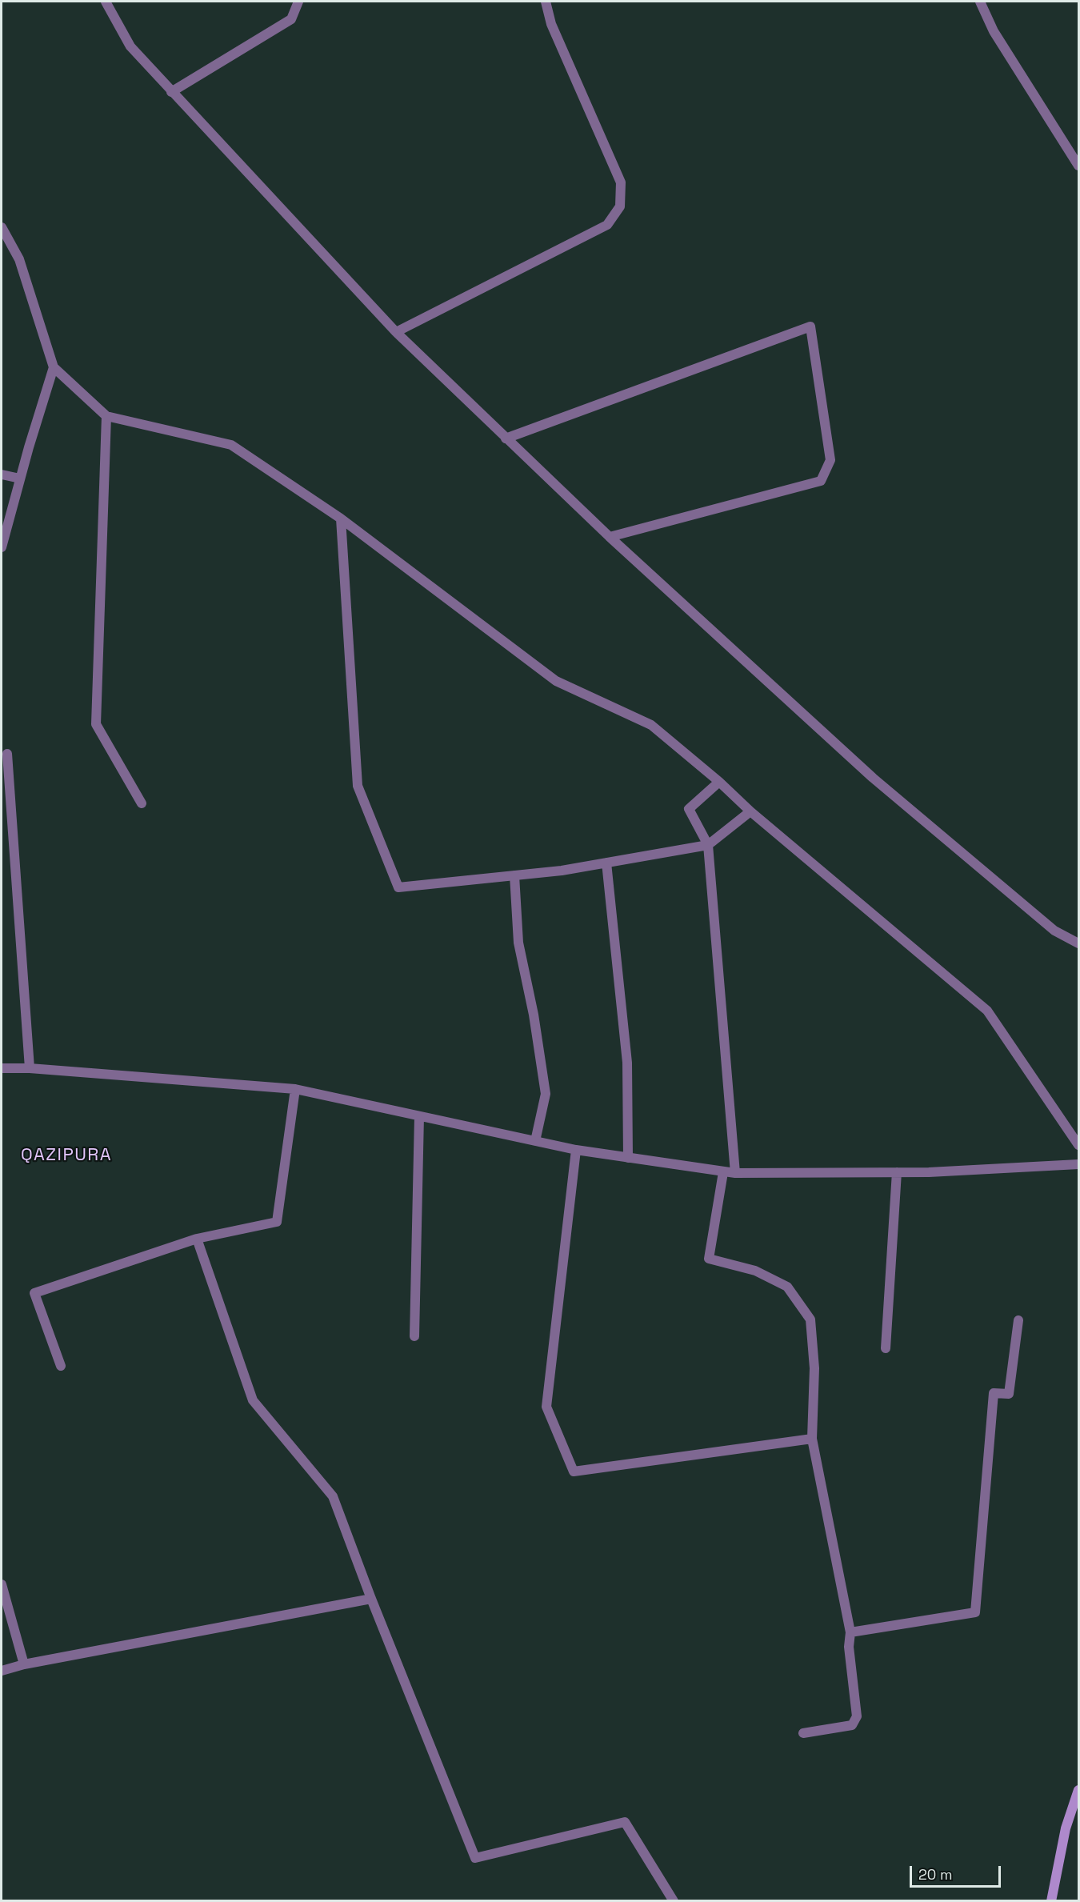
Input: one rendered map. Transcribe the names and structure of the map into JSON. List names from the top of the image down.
{
  "districts": ["QAZIPURA"],
  "scale_bar": "20 m"
}
